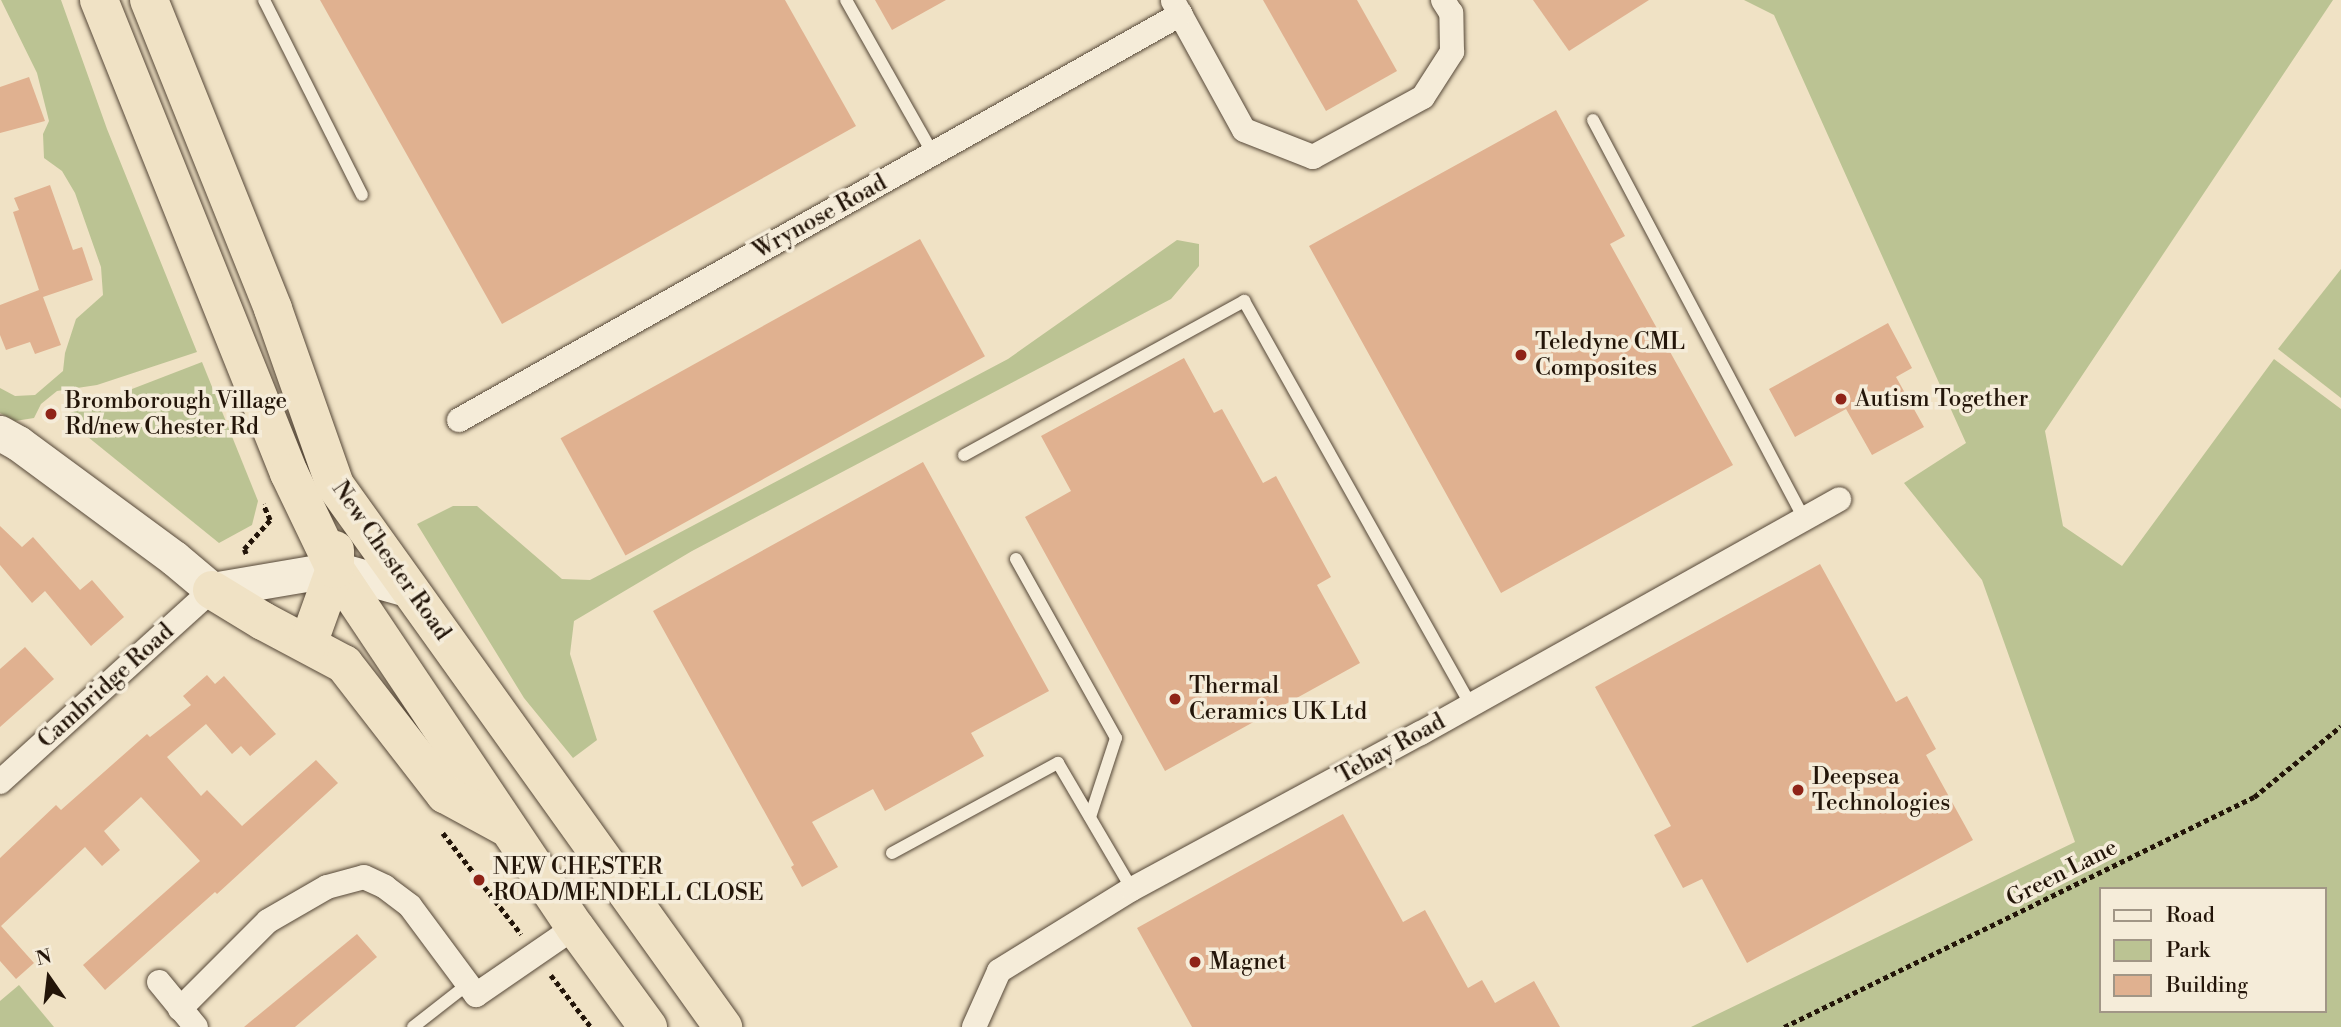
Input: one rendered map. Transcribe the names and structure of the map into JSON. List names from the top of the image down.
{
  "streets": {
    "highway": ["New Chester Road"],
    "street": ["Wrynose Road", "Cambridge Road", "Tebay Road"],
    "path": ["Green Lane"]
  },
  "places": [
    "Teledyne CML Composites",
    "Autism Together",
    "Bromborough Village Rd/new Chester Rd",
    "Thermal Ceramics UK Ltd",
    "Deepsea Technologies",
    "NEW CHESTER ROAD/MENDELL CLOSE",
    "Magnet"
  ],
  "legend": ["Road", "Park", "Building"],
  "north": "top"
}
